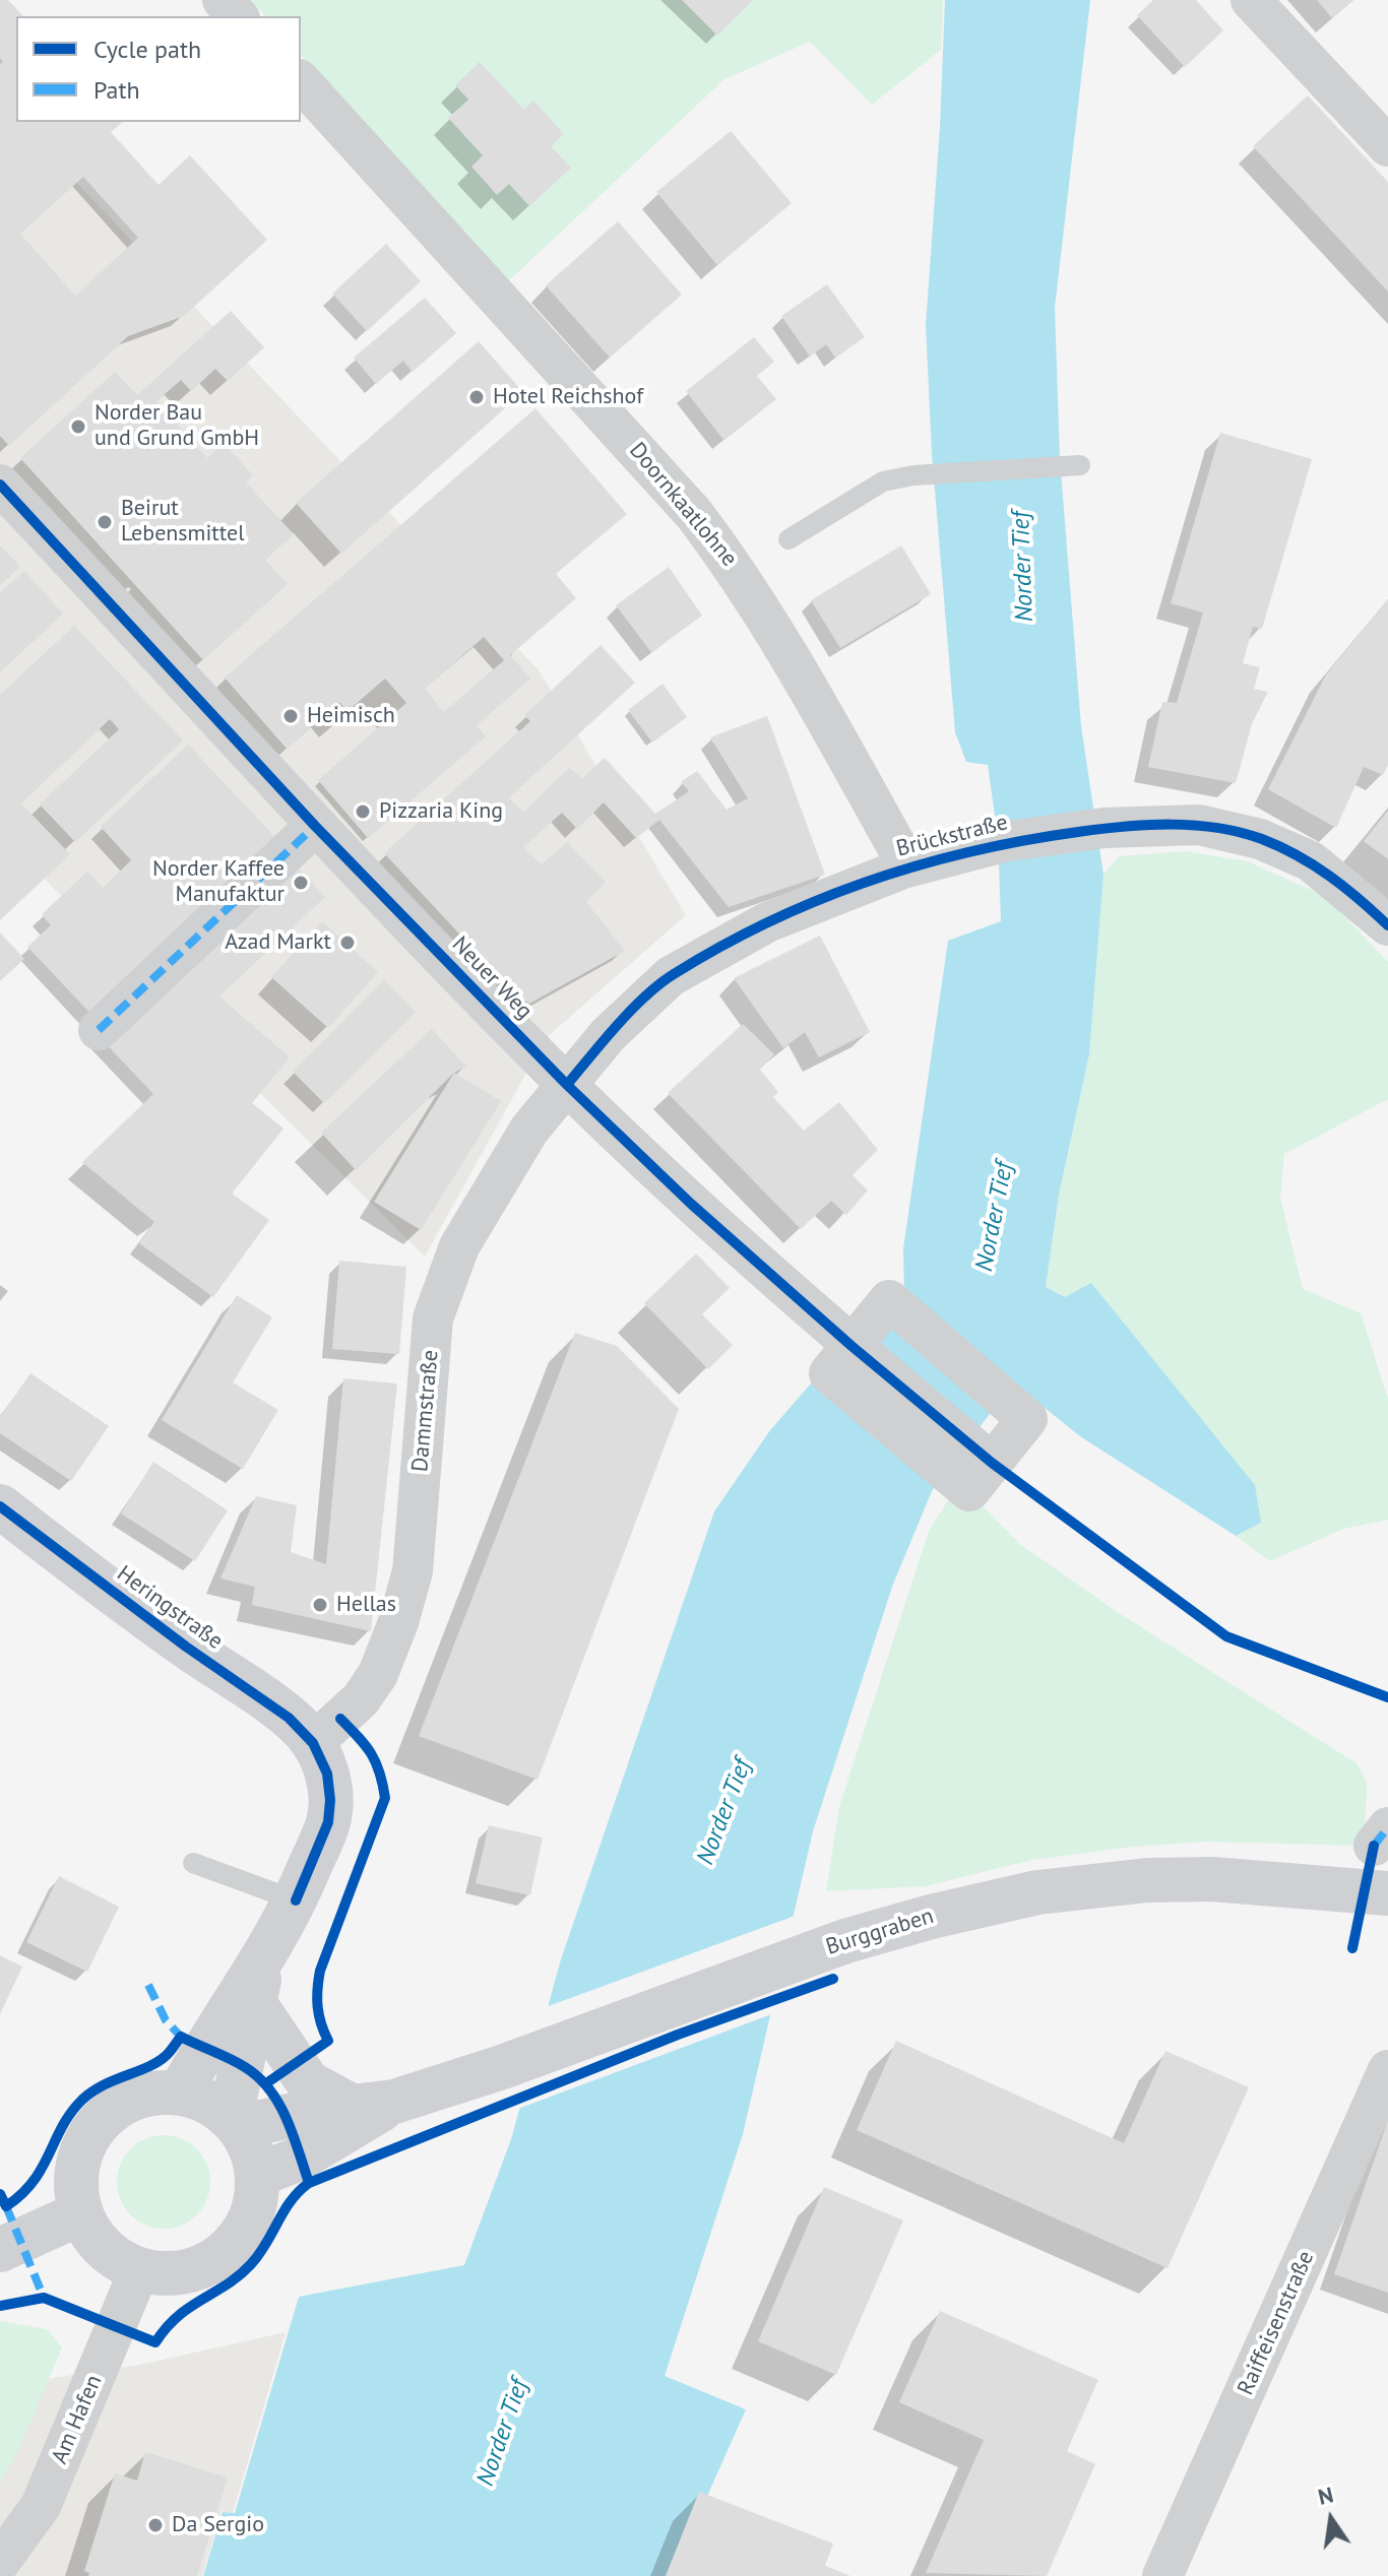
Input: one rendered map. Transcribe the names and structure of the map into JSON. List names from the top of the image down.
{
  "streets": {
    "main road": ["Heringstraße", "Burggraben"],
    "street": [
      "Doornkaatlohne",
      "Brückstraße",
      "Neuer Weg",
      "Dammstraße",
      "Raiffeisenstraße",
      "Am Hafen"
    ]
  },
  "crossings": [
    ["Doornkaatlohne", "Brückstraße"],
    ["Brückstraße", "Neuer Weg"],
    ["Brückstraße", "Dammstraße"],
    ["Neuer Weg", "Dammstraße"],
    ["Dammstraße", "Heringstraße"],
    ["Burggraben", "Am Hafen"]
  ],
  "water": ["Norder Tief"],
  "places": [
    "Hotel Reichshof",
    "Norder Bau und Grund GmbH",
    "Beirut Lebensmittel",
    "Heimisch",
    "Pizzaria King",
    "Norder Kaffee Manufaktur",
    "Azad Markt",
    "Hellas",
    "Da Sergio"
  ],
  "legend": ["Cycle path", "Path"],
  "north": "top"
}
